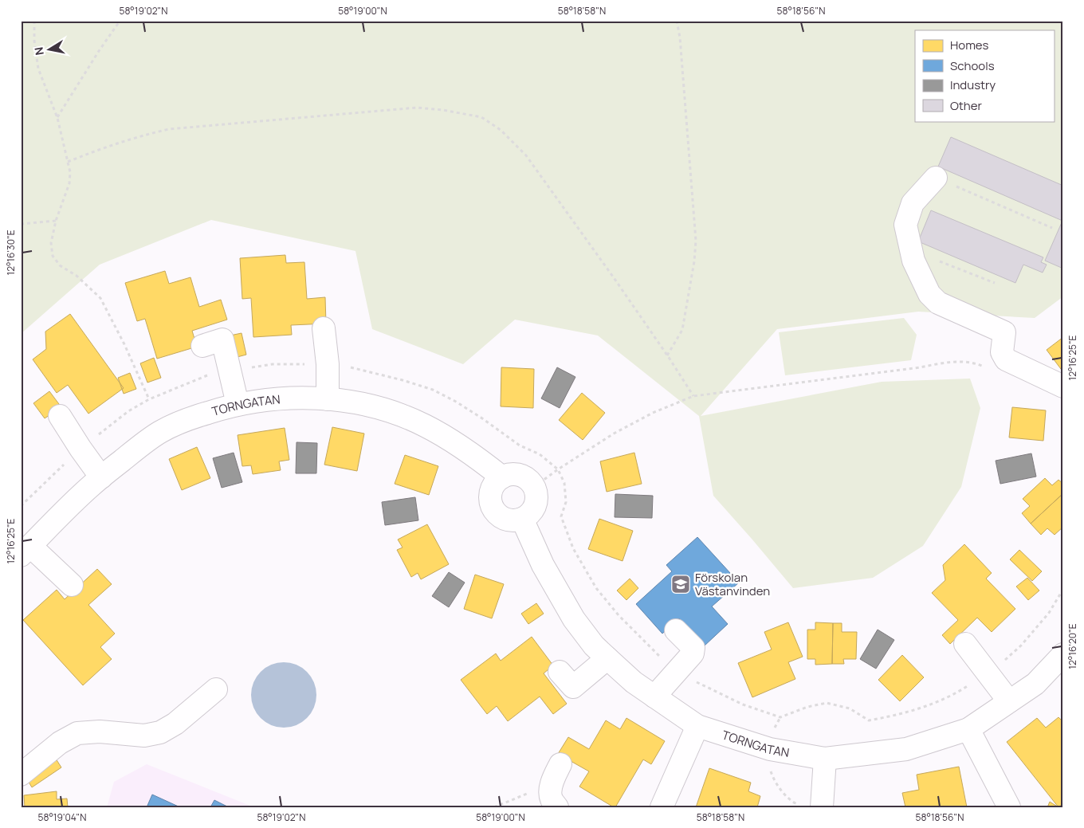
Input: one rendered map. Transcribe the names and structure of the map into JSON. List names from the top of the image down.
{
  "streets": {
    "street": ["TORNGATAN"]
  },
  "places": {
    "school or university": ["Förskolan Västanvinden"]
  },
  "legend": [
    "Homes",
    "Schools",
    "Industry",
    "Other"
  ],
  "north": "left",
  "coordinates": [
    "58°19'02\"N",
    "58°19'00\"N",
    "58°18'58\"N",
    "58°18'56\"N",
    "12°16'30\"E",
    "12°16'25\"E",
    "12°16'20\"E",
    "58°19'04\"N"
  ]
}
